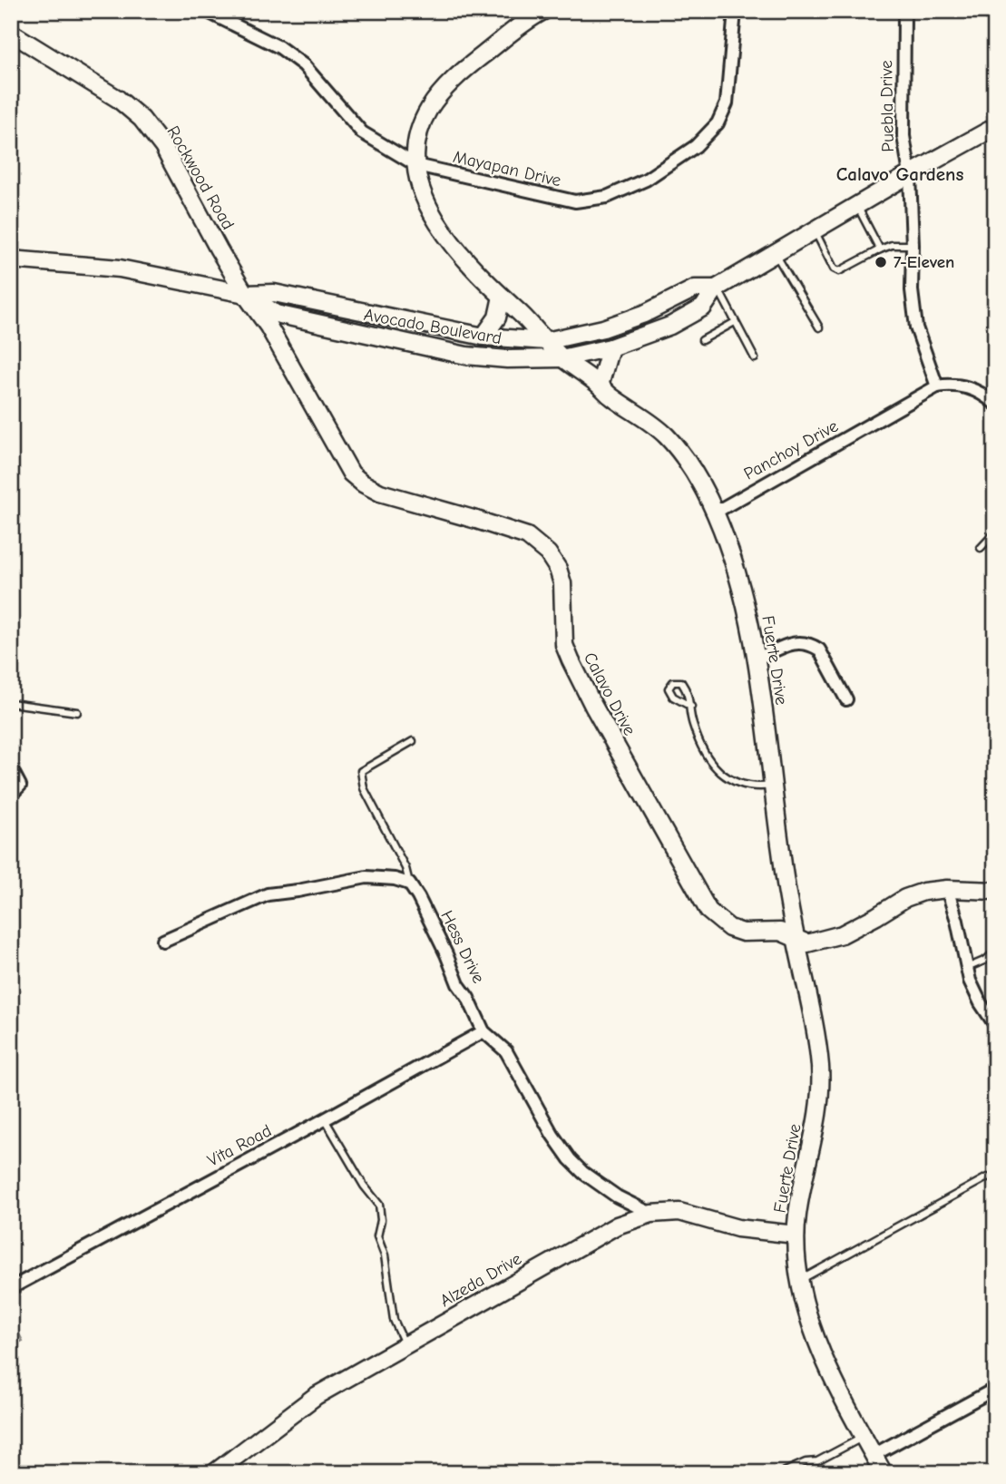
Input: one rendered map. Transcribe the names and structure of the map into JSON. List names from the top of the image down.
{
  "streets": {
    "main road": [
      "Rockwood Road",
      "Avocado Boulevard",
      "Fuerte Drive",
      "Calavo Drive",
      "Alzeda Drive"
    ],
    "street": [
      "Puebla Drive",
      "Mayapan Drive",
      "Panchoy Drive",
      "Hess Drive",
      "Vita Road"
    ]
  },
  "crossings": [
    ["Puebla Drive", "Avocado Boulevard"],
    ["Puebla Drive", "Panchoy Drive"],
    ["Mayapan Drive", "Fuerte Drive"],
    ["Rockwood Road", "Avocado Boulevard"],
    ["Rockwood Road", "Calavo Drive"],
    ["Avocado Boulevard", "Fuerte Drive"],
    ["Avocado Boulevard", "Calavo Drive"],
    ["Panchoy Drive", "Fuerte Drive"],
    ["Fuerte Drive", "Calavo Drive"],
    ["Fuerte Drive", "Alzeda Drive"],
    ["Hess Drive", "Vita Road"],
    ["Hess Drive", "Alzeda Drive"]
  ],
  "districts": ["Calavo Gardens"],
  "places": ["7-Eleven"]
}
